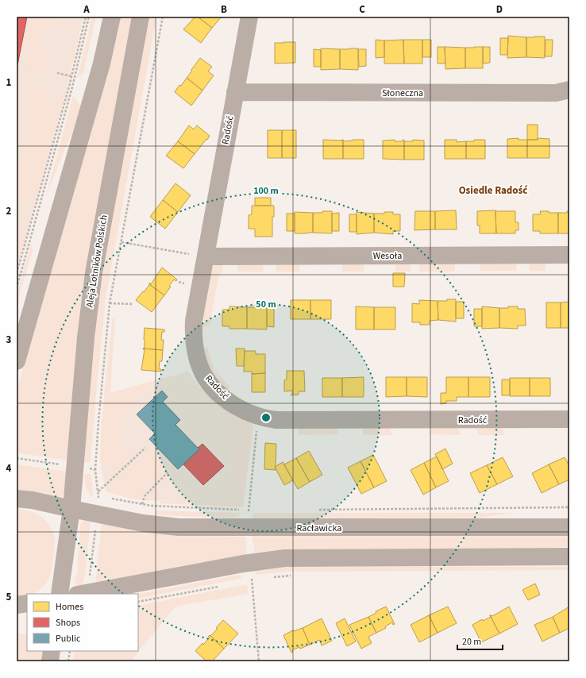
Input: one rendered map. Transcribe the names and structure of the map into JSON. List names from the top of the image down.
{
  "streets": {
    "street": [
      "Słoneczna",
      "Radość",
      "Wesoła",
      "Aleja Lotników Polskich",
      "Racławicka"
    ]
  },
  "crossings": [
    ["Słoneczna", "Radość"],
    ["Radość", "Wesoła"],
    ["Aleja Lotników Polskich", "Racławicka"]
  ],
  "districts": ["Osiedle Radość"],
  "legend": ["Homes", "Shops", "Public"],
  "scale_bar": "20 m",
  "grid": {
    "columns": [
      "A",
      "B",
      "C",
      "D"
    ],
    "rows": [
      "1",
      "2",
      "3",
      "4",
      "5"
    ]
  },
  "rings": ["100 m", "50 m"]
}
